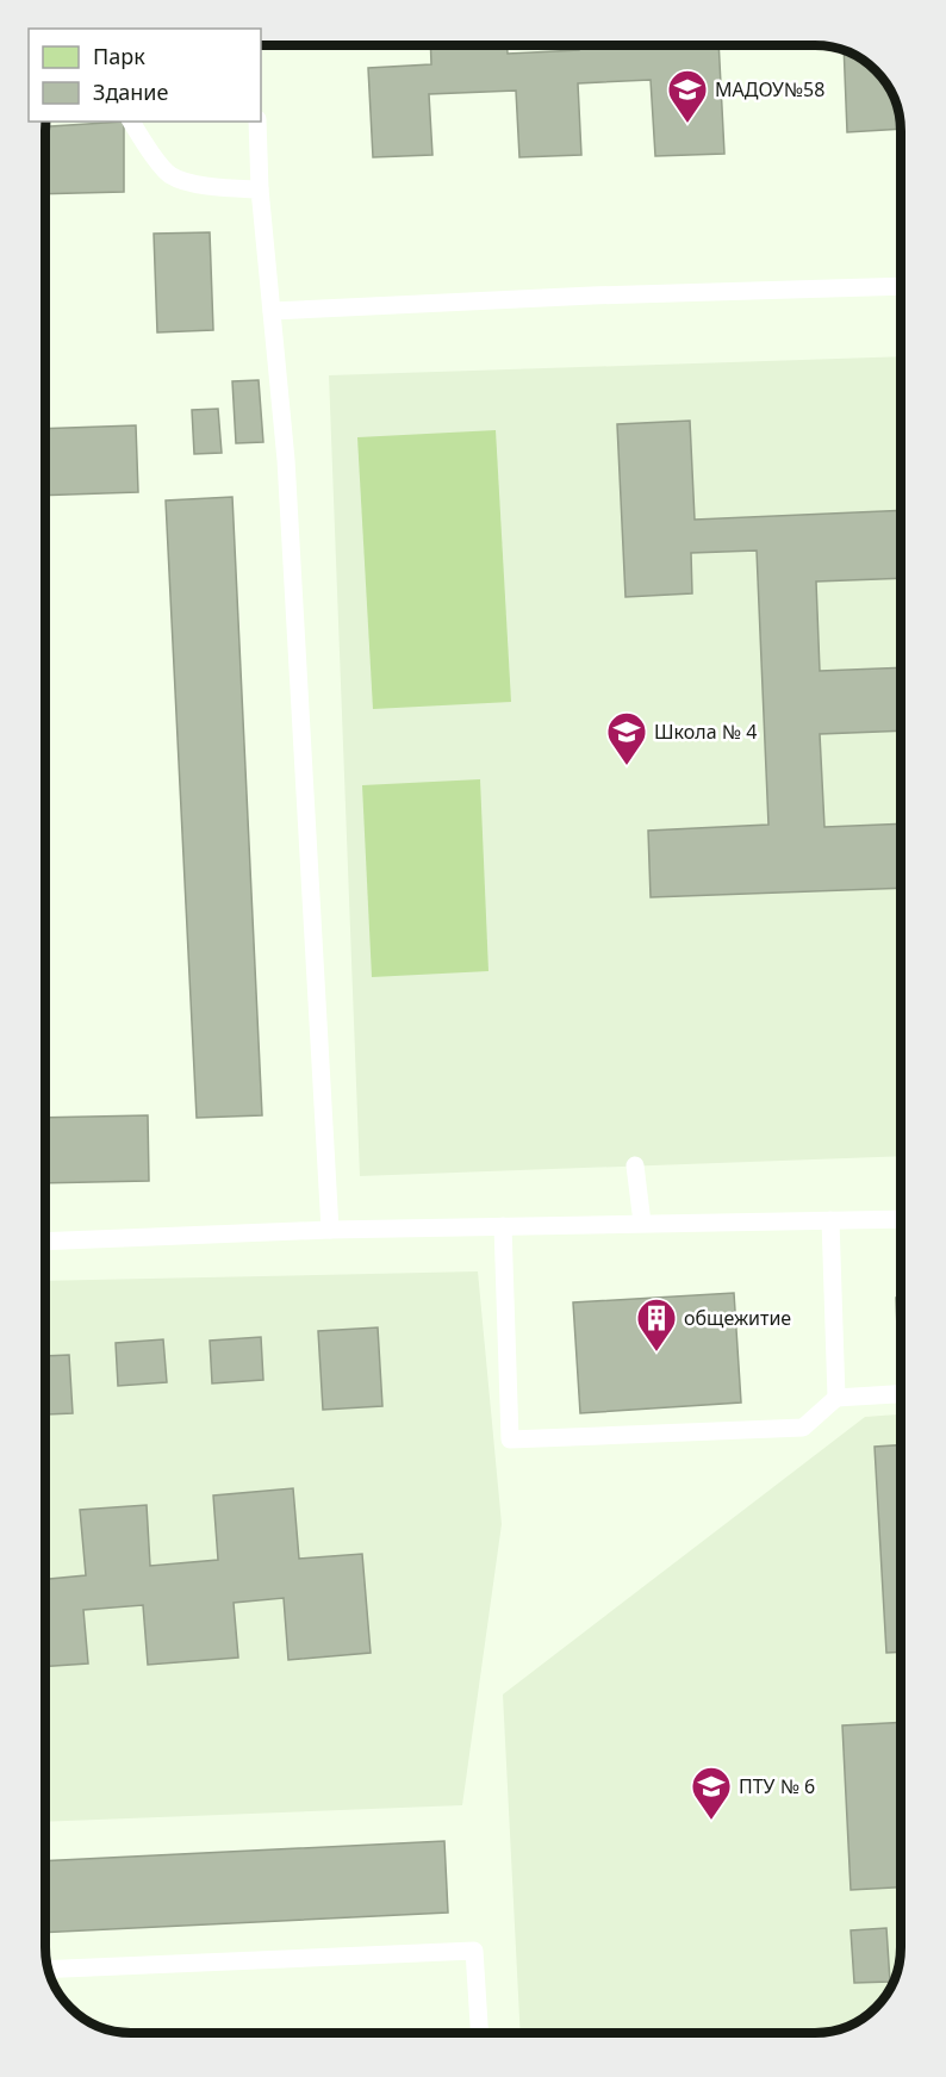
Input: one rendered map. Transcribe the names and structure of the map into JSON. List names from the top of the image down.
{
  "places": {
    "school or university": ["МАДОУ№58", "Школа № 4", "ПТУ № 6"],
    "building": ["общежитие"]
  },
  "legend": ["Парк", "Здание"]
}
